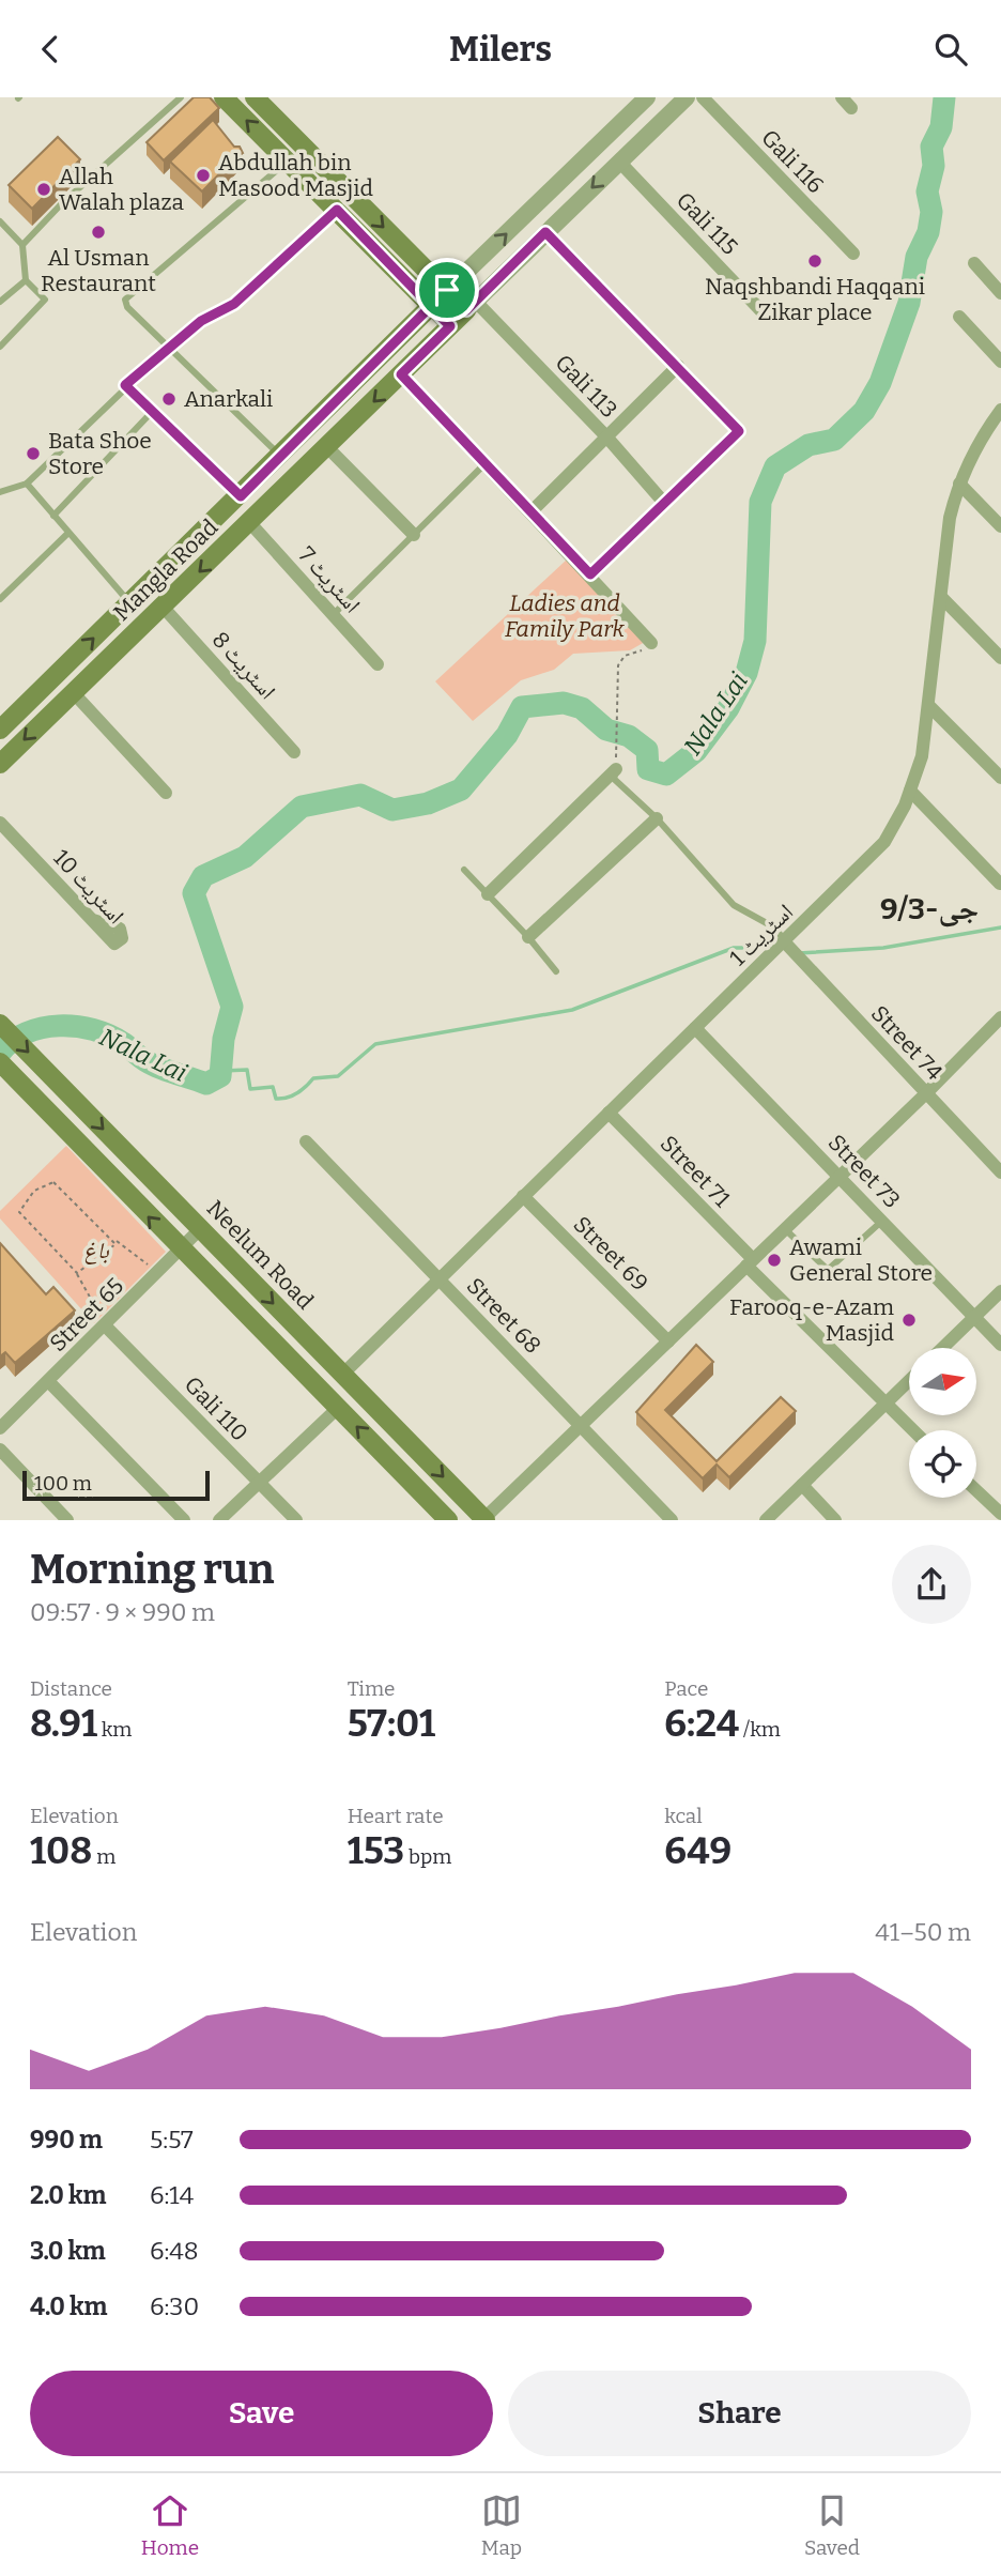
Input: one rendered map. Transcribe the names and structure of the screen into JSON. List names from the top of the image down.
{
  "streets": {
    "main road": ["Mangla Road", "Neelum Road"],
    "street": [
      "Gali 116",
      "Gali 115",
      "Gali 113",
      "اسٹریٹ 7",
      "اسٹریٹ 8",
      "اسٹریٹ 10",
      "اسٹریٹ 1",
      "Street 74",
      "Street 71",
      "Street 73",
      "Street 69",
      "Street 65",
      "Street 68",
      "Gali 110"
    ]
  },
  "crossings": [
    ["Gali 115", "Mangla Road"],
    ["Gali 113", "Mangla Road"],
    ["Mangla Road", "اسٹریٹ 7"],
    ["Mangla Road", "اسٹریٹ 8"],
    ["اسٹریٹ 1", "Street 74"],
    ["اسٹریٹ 1", "Street 71"],
    ["اسٹریٹ 1", "Street 73"],
    ["اسٹریٹ 1", "Street 69"],
    ["اسٹریٹ 1", "Neelum Road"],
    ["اسٹریٹ 1", "Street 68"],
    ["Neelum Road", "Street 65"],
    ["Street 65", "Gali 110"]
  ],
  "districts": ["جی-9/3"],
  "water": ["Nala Lai"],
  "parks": ["Ladies and Family Park", "باغ"],
  "places": [
    "Abdullah bin Masood Masjid",
    "Allah Walah plaza",
    "Al Usman Restaurant",
    "Naqshbandi Haqqani Zikar place",
    "Anarkali",
    "Bata Shoe Store",
    "Awami General Store",
    "Farooq-e-Azam Masjid"
  ],
  "scale_bar": "100 m",
  "north": "right",
  "page": {
    "header": "Milers",
    "scale": "100 m",
    "heading": ["Morning run", "09:57 · 9 × 990 m"],
    "stats": [
      ["Distance", "8.91 km"],
      ["Time", "57:01"],
      ["Pace", "6:24 /km"],
      ["Elevation", "108 m"],
      ["Heart rate", "153 bpm"],
      ["kcal", "649"]
    ],
    "chart": ["Elevation", "41–50 m"],
    "list": [
      {
        "name": "990 m",
        "note": "5:57"
      },
      {
        "name": "2.0 km",
        "note": "6:14"
      },
      {
        "name": "3.0 km",
        "note": "6:48"
      },
      {
        "name": "4.0 km",
        "note": "6:30"
      }
    ],
    "buttons": ["Save", "Share"],
    "tabs": ["Home", "Map", "Saved"]
  }
}
